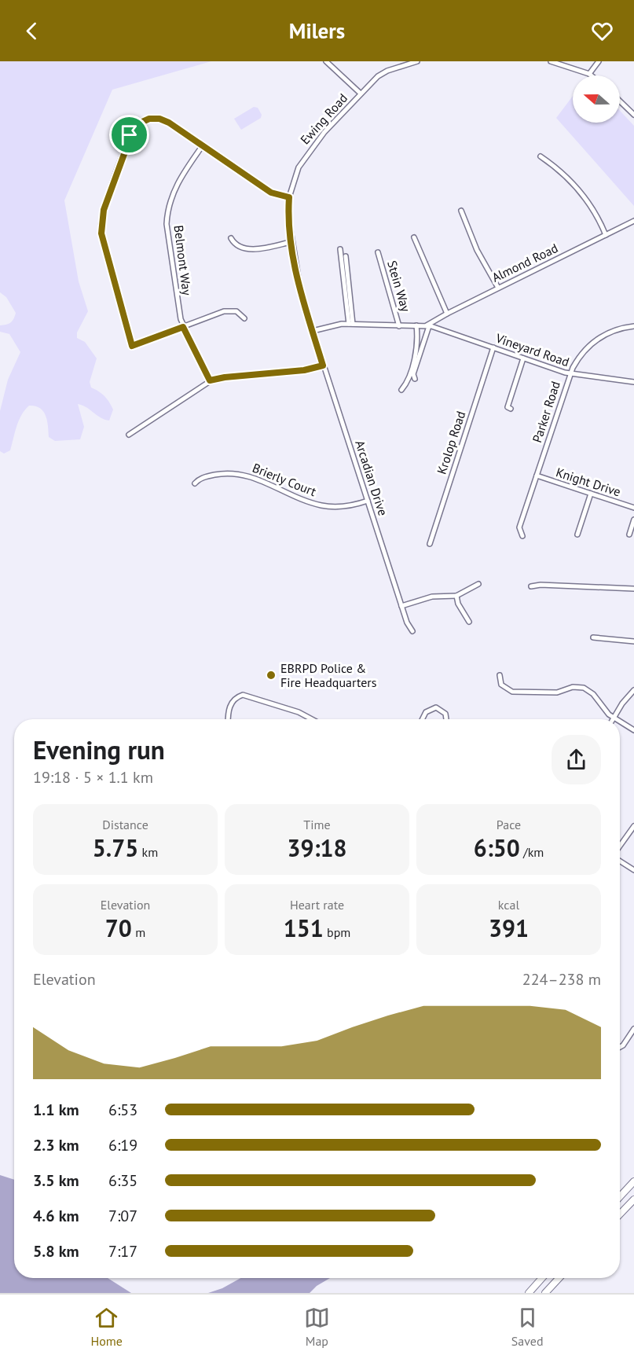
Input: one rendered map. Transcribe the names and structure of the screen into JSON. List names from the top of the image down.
{
  "streets": {
    "street": [
      "Ewing Road",
      "Belmont Way",
      "Almond Road",
      "Stein Way",
      "Vineyard Road",
      "Parker Road",
      "Krolop Road",
      "Arcadian Drive",
      "Brierly Court",
      "Knight Drive"
    ]
  },
  "crossings": [
    ["Ewing Road", "Arcadian Drive"],
    ["Almond Road", "Vineyard Road"],
    ["Vineyard Road", "Parker Road"],
    ["Vineyard Road", "Krolop Road"],
    ["Parker Road", "Knight Drive"],
    ["Arcadian Drive", "Brierly Court"]
  ],
  "places": ["EBRPD Police & Fire Headquarters"],
  "north": "left",
  "page": {
    "header": "Milers",
    "heading": ["Evening run", "19:18 · 5 × 1.1 km"],
    "stats": [
      ["Distance", "5.75 km"],
      ["Time", "39:18"],
      ["Pace", "6:50 /km"],
      ["Elevation", "70 m"],
      ["Heart rate", "151 bpm"],
      ["kcal", "391"]
    ],
    "chart": ["Elevation", "224–238 m"],
    "list": [
      {
        "name": "1.1 km",
        "note": "6:53"
      },
      {
        "name": "2.3 km",
        "note": "6:19"
      },
      {
        "name": "3.5 km",
        "note": "6:35"
      },
      {
        "name": "4.6 km",
        "note": "7:07"
      },
      {
        "name": "5.8 km",
        "note": "7:17"
      }
    ],
    "tabs": ["Home", "Map", "Saved"]
  }
}
